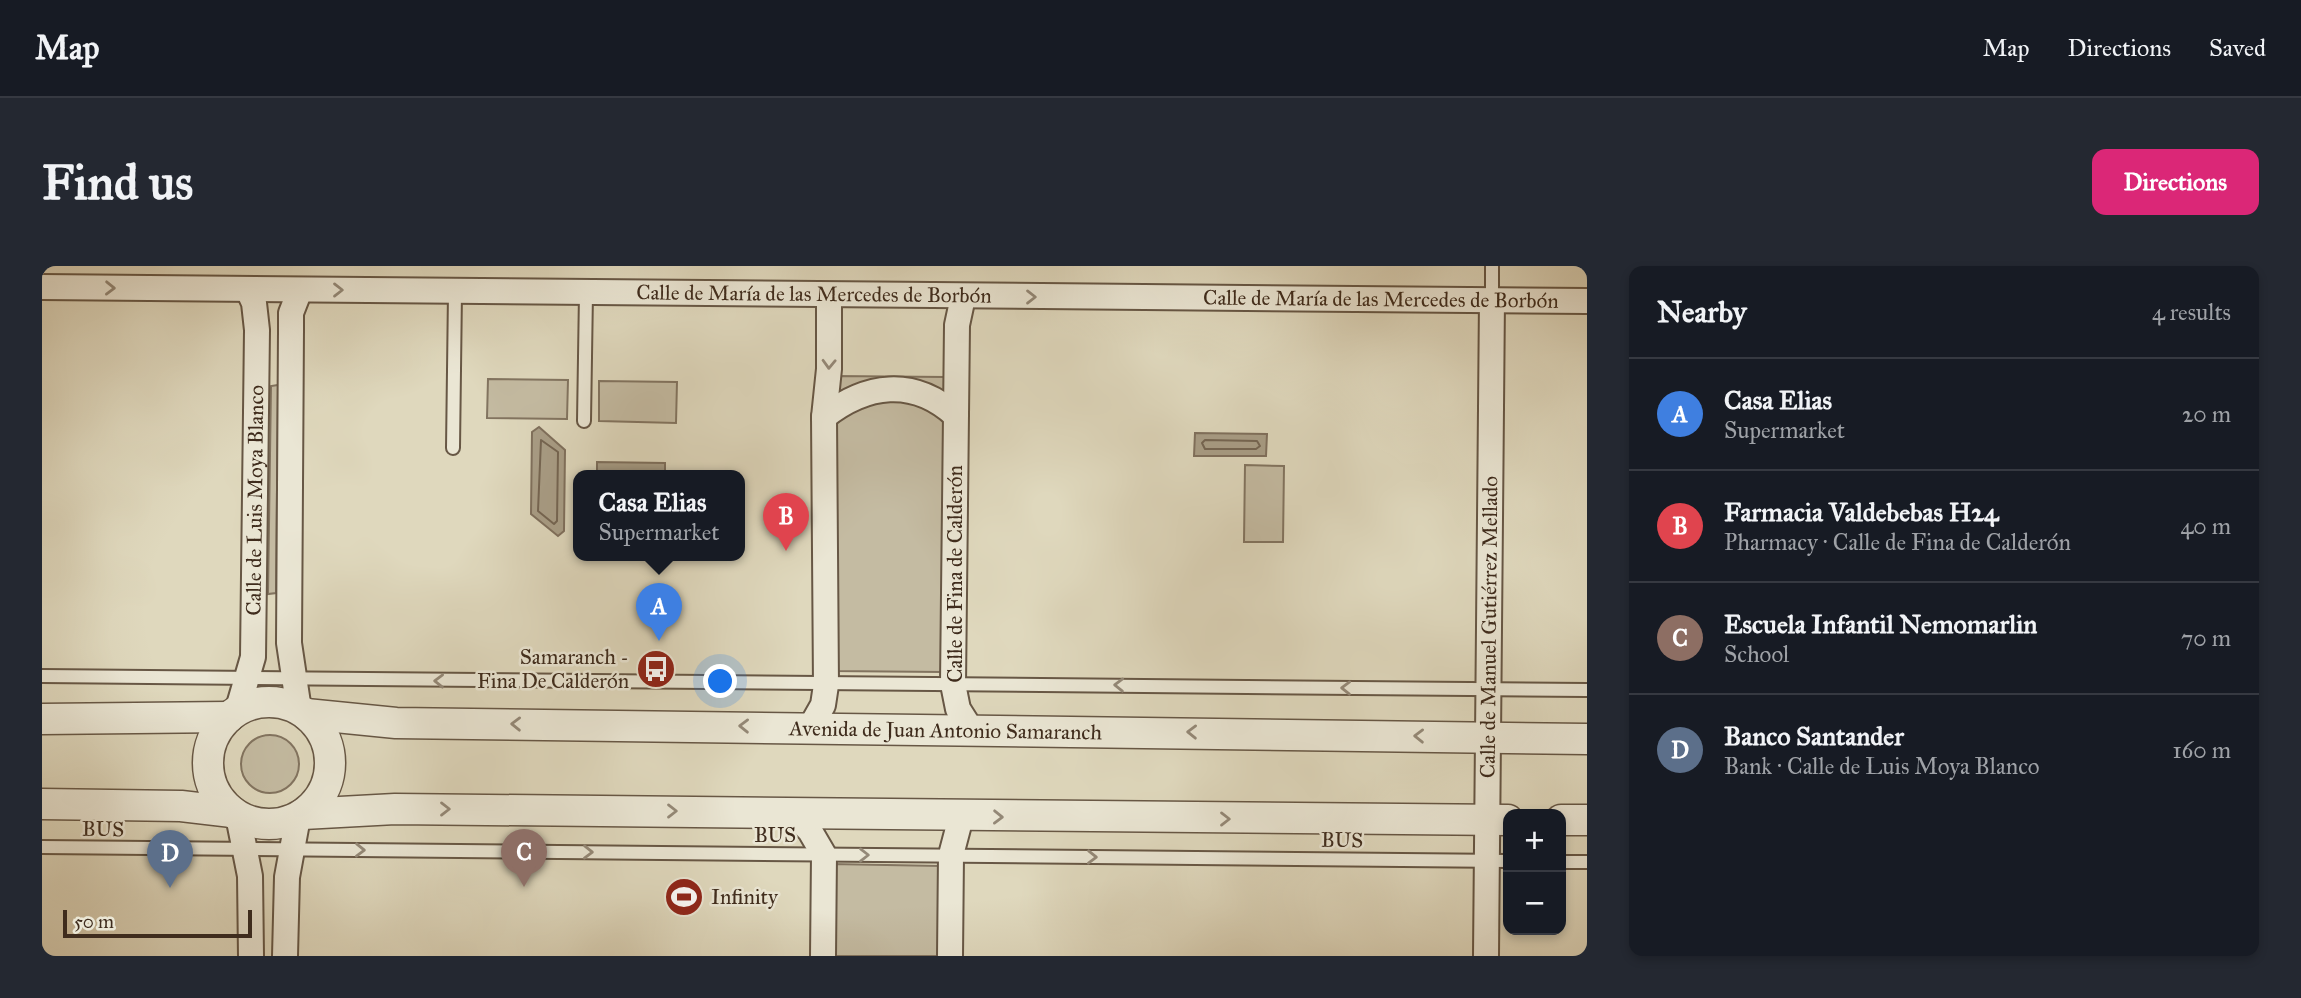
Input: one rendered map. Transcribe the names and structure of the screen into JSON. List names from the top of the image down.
{
  "streets": {
    "street": [
      "Calle de María de las Mercedes de Borbón",
      "Calle de Luis Moya Blanco",
      "Calle de Fina de Calderón",
      "Calle de Manuel Gutiérrez Mellado",
      "Avenida de Juan Antonio Samaranch"
    ],
    "lane": ["BUS"]
  },
  "crossings": [
    ["Calle de María de las Mercedes de Borbón", "Calle de Luis Moya Blanco"],
    ["Calle de María de las Mercedes de Borbón", "Calle de Fina de Calderón"],
    ["Calle de María de las Mercedes de Borbón", "Calle de Manuel Gutiérrez Mellado"],
    ["Calle de Luis Moya Blanco", "Avenida de Juan Antonio Samaranch"],
    ["Calle de Fina de Calderón", "Avenida de Juan Antonio Samaranch"],
    ["Calle de Manuel Gutiérrez Mellado", "Avenida de Juan Antonio Samaranch"],
    ["Calle de Manuel Gutiérrez Mellado", "BUS"]
  ],
  "one_way": ["Calle de María de las Mercedes de Borbón", "BUS"],
  "places": {
    "bus stop": ["Samaranch - Fina De Calderón"],
    "sports": ["Infinity"]
  },
  "scale_bar": "50 m",
  "page": {
    "header": "Map",
    "nav": ["Map", "Directions", "Saved"],
    "buttons": "Directions",
    "title": "Find us",
    "heading": ["Nearby", "4 results"],
    "list": [
      {
        "mark": "A",
        "name": "Casa Elias",
        "note": "Supermarket",
        "value": "20 m"
      },
      {
        "mark": "B",
        "name": "Farmacia Valdebebas H24",
        "note": "Pharmacy · Calle de Fina de Calderón",
        "value": "40 m"
      },
      {
        "mark": "C",
        "name": "Escuela Infantil Nemomarlin",
        "note": "School",
        "value": "70 m"
      },
      {
        "mark": "D",
        "name": "Banco Santander",
        "note": "Bank · Calle de Luis Moya Blanco",
        "value": "160 m"
      }
    ],
    "popup": ["Casa Elias", "Supermarket"],
    "pins": [
      "B",
      "A",
      "C",
      "D"
    ],
    "map_buttons": ["+", "−"],
    "scale": "50 m"
  }
}
